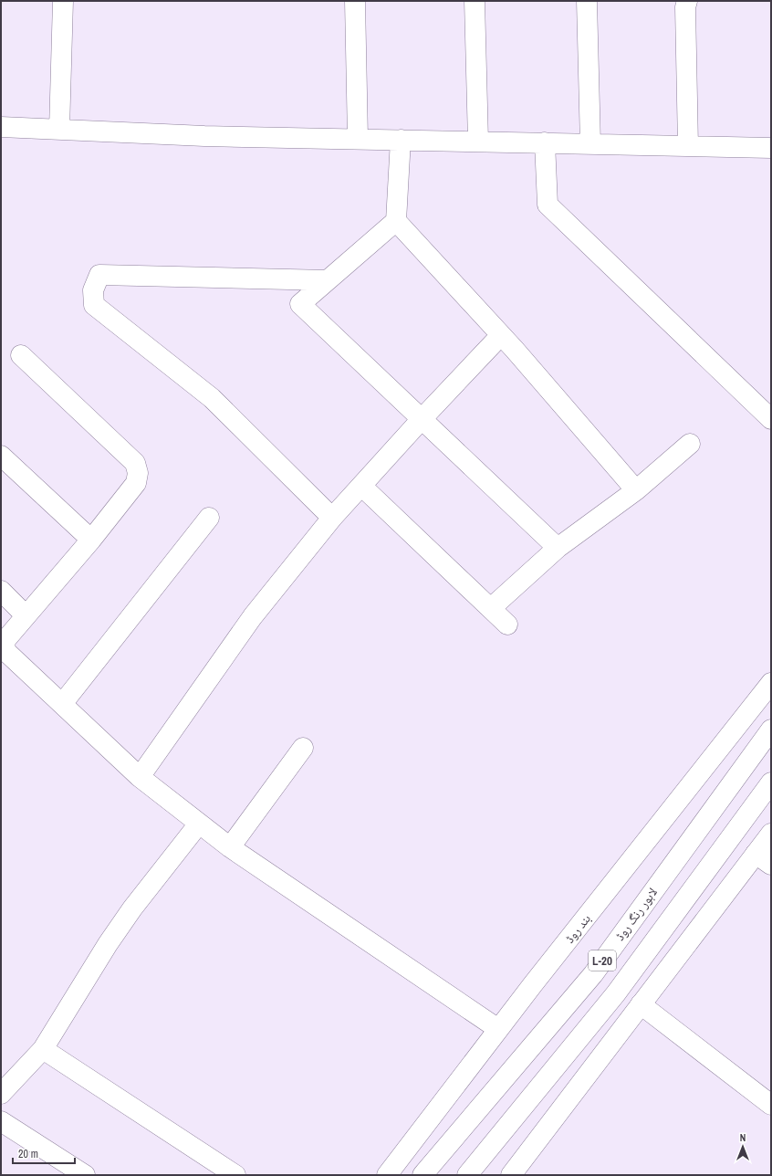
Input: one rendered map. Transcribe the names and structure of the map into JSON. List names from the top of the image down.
{
  "streets": {
    "main road": ["لاہور رنگ روڈ", "بند روڈ", "L-20"]
  },
  "scale_bar": "20 m",
  "north": "top"
}
